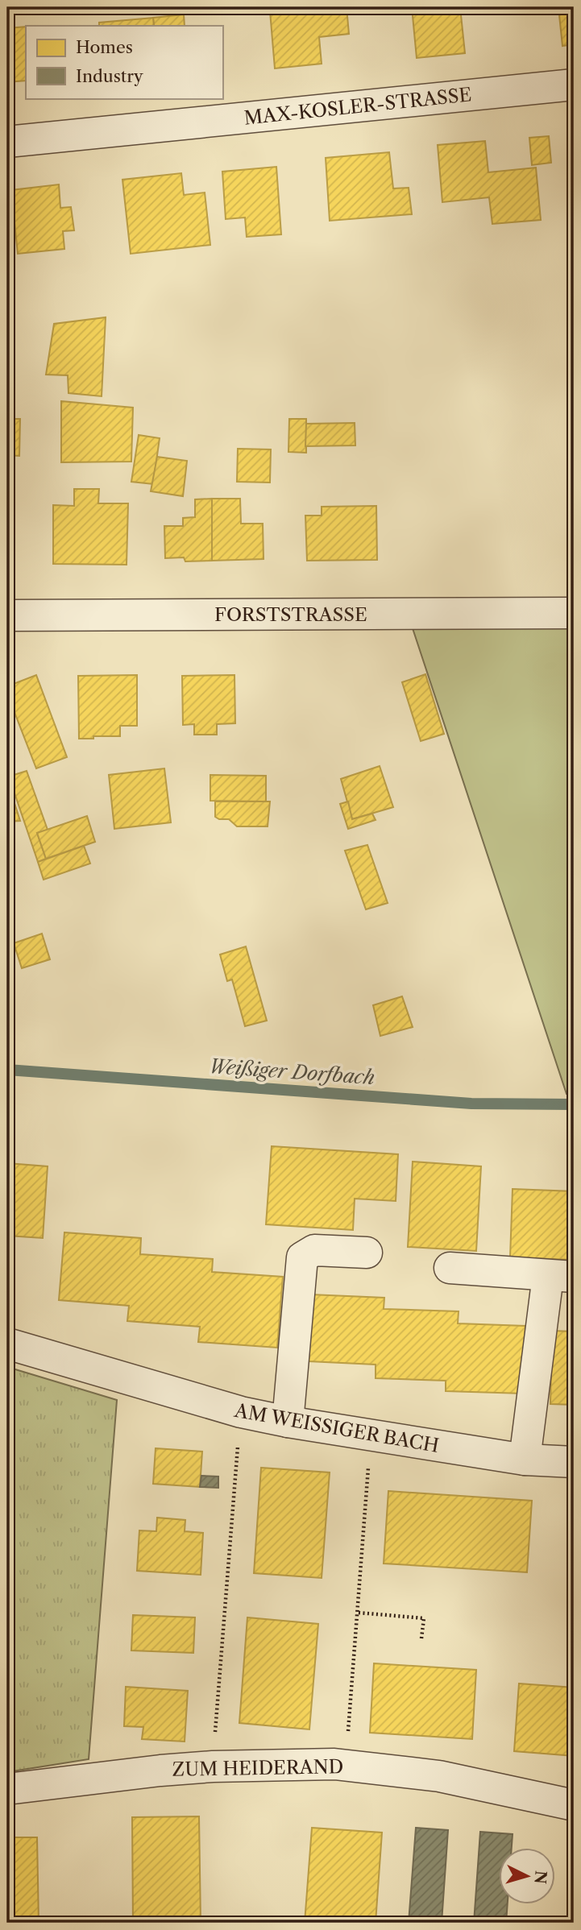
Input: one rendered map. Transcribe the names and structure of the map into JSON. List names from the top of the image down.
{
  "streets": {
    "street": [
      "MAX-KOSLER-STRASSE",
      "FORSTSTRASSE",
      "AM WEISSIGER BACH",
      "ZUM HEIDERAND"
    ]
  },
  "water": ["Weißiger Dorfbach"],
  "legend": ["Homes", "Industry"],
  "north": "right"
}
